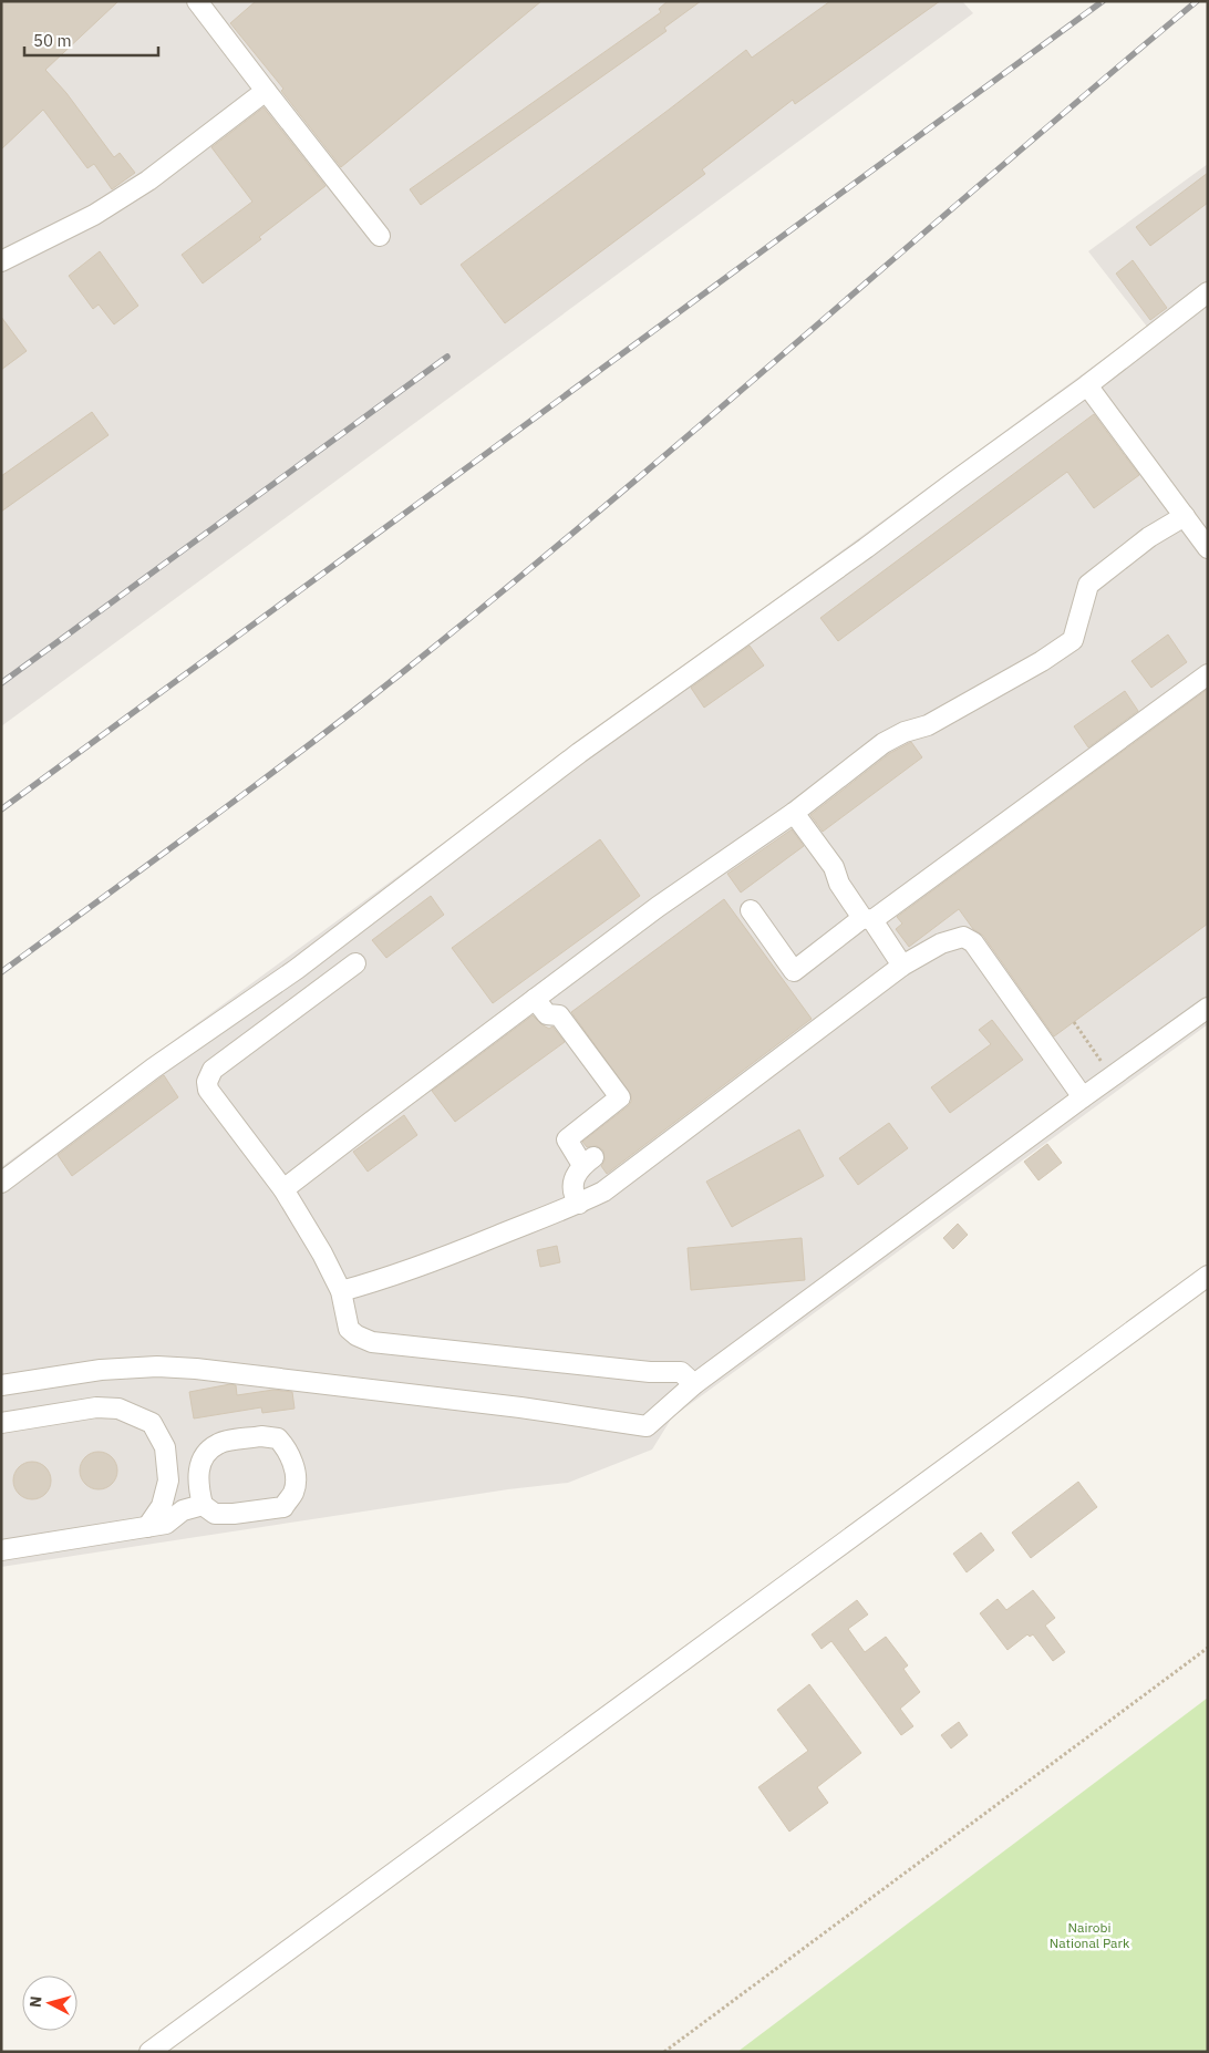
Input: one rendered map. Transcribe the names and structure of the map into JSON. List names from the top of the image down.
{
  "parks": ["Nairobi National Park"],
  "scale_bar": "50 m",
  "north": "left"
}
